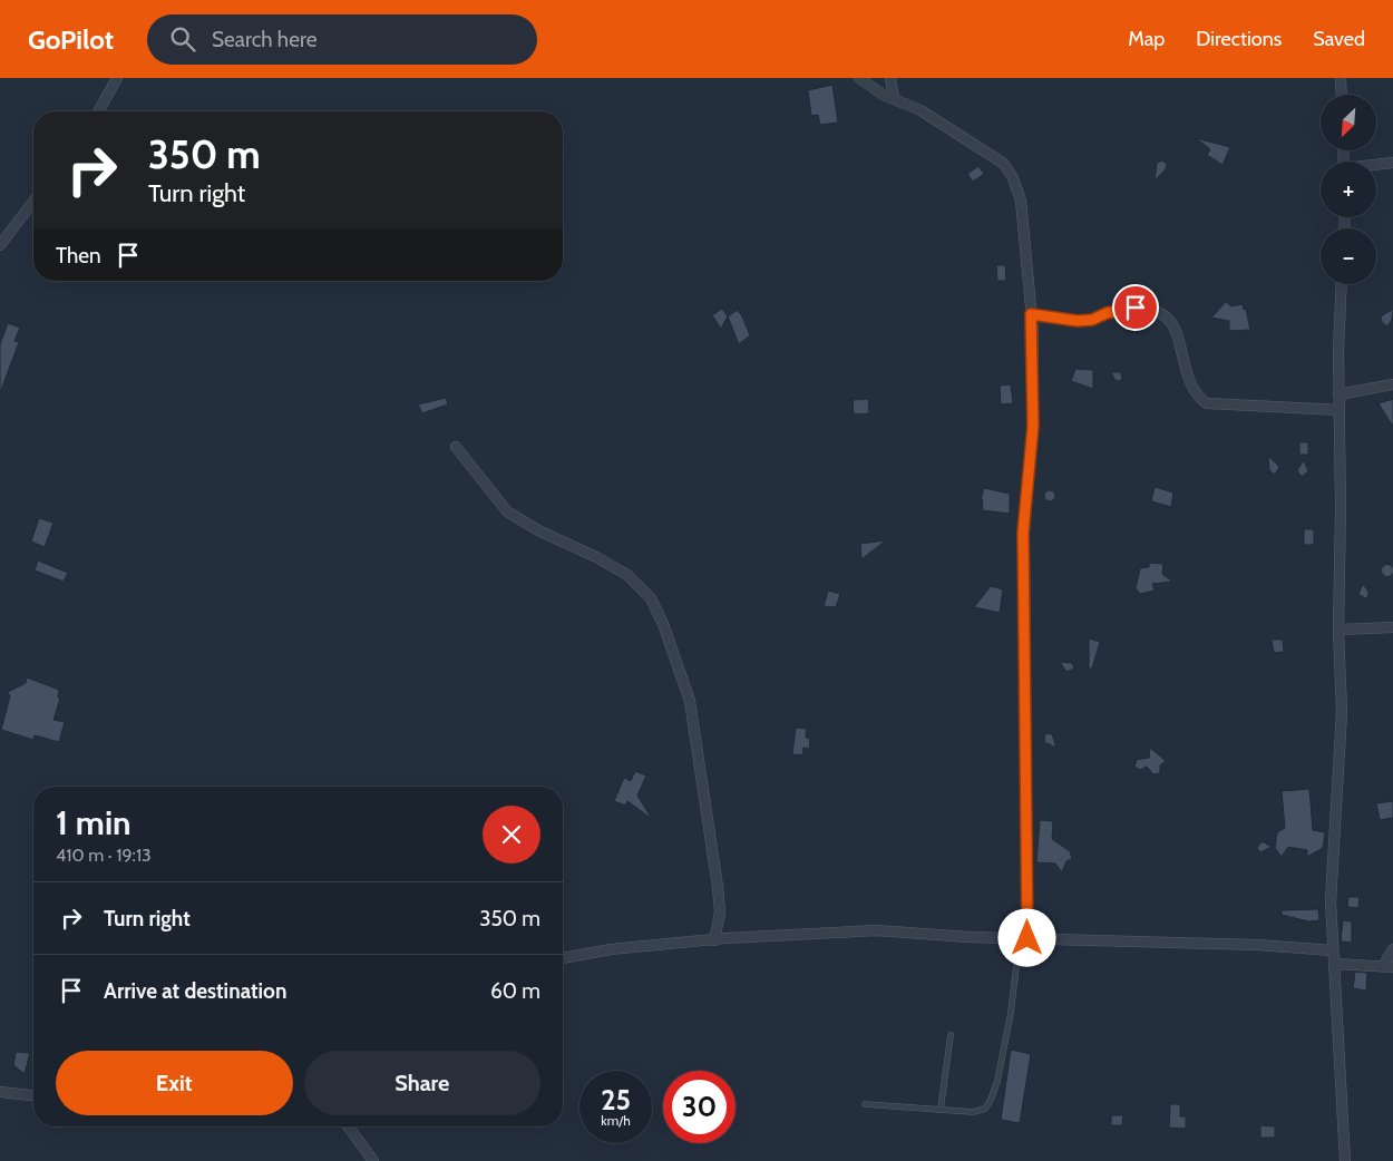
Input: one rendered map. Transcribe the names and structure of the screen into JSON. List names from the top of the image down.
{
  "north": "bottom left",
  "page": {
    "header": "GoPilot",
    "search": "Search here",
    "nav": ["Map", "Directions", "Saved"],
    "map_buttons": ["+", "−"],
    "turn": ["350 m", "Turn right"],
    "then": "Then",
    "heading": ["1 min", "410 m · 19:13"],
    "list": [
      {
        "name": "Turn right",
        "value": "350 m"
      },
      {
        "name": "Arrive at destination",
        "value": "60 m"
      }
    ],
    "buttons": ["Exit", "Share"],
    "speed": "25 km/h",
    "limit": "30"
  }
}
